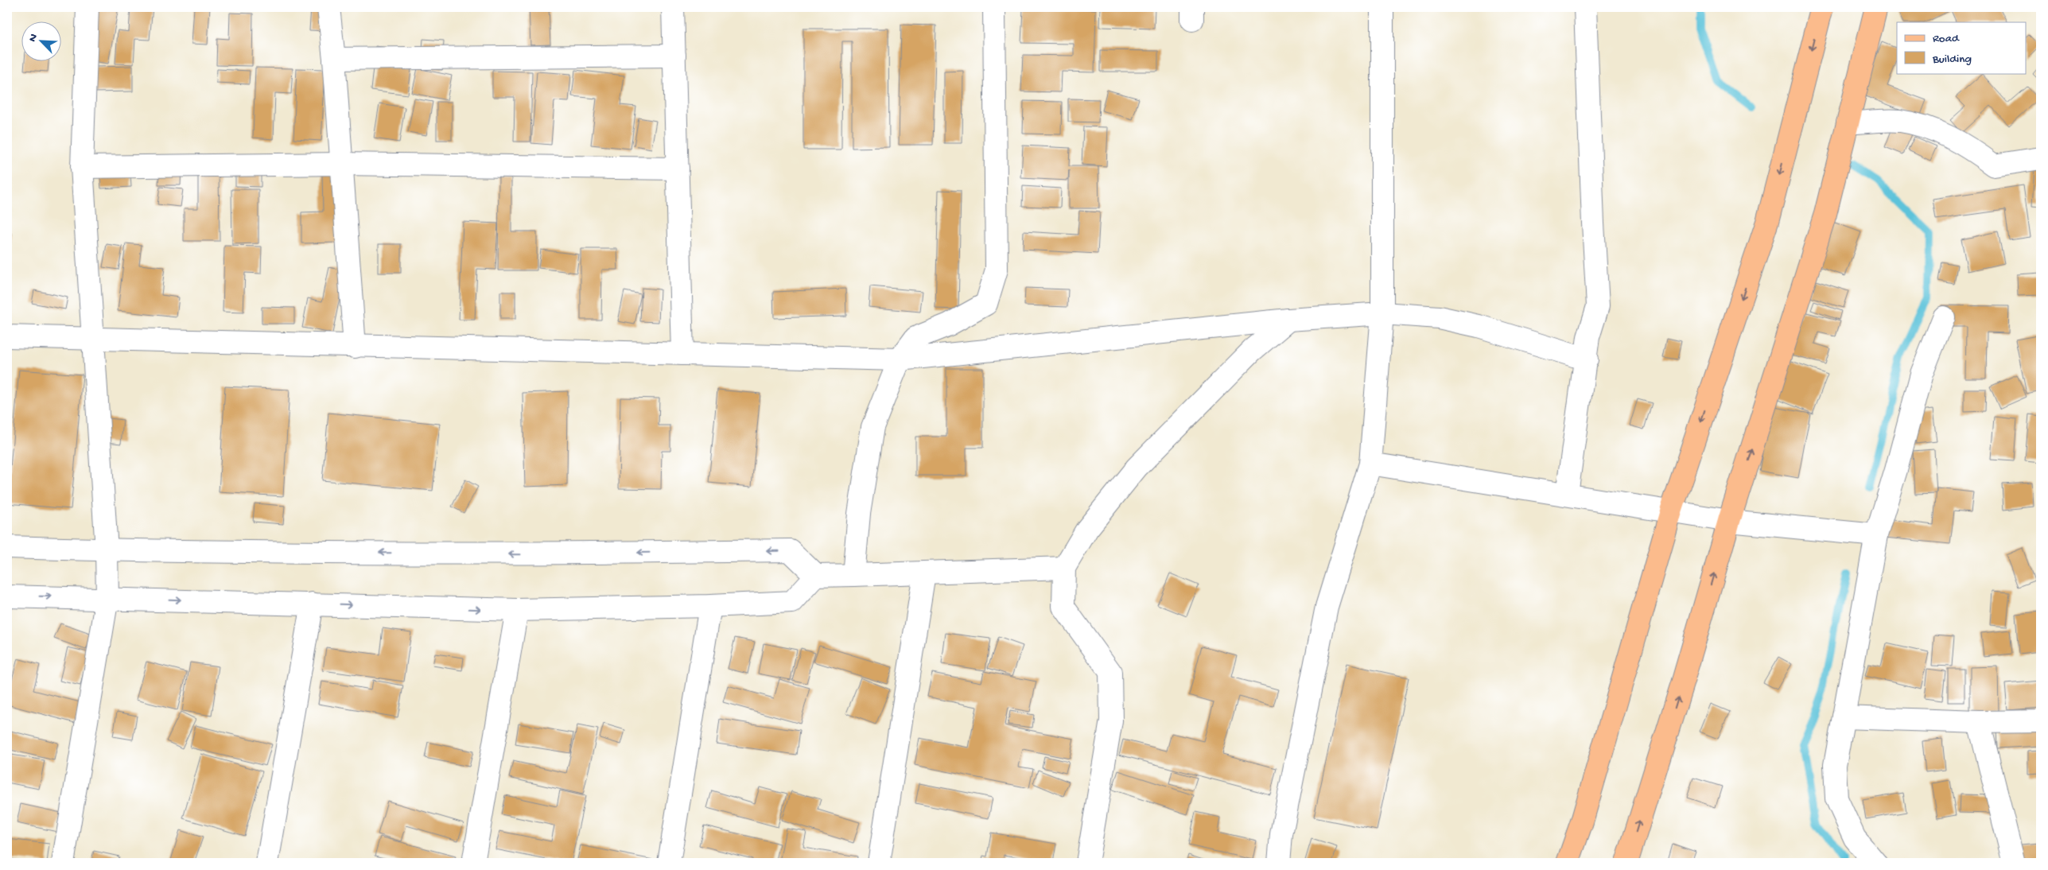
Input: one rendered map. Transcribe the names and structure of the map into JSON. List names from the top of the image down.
{
  "legend": ["Road", "Building"],
  "north": "top left"
}
